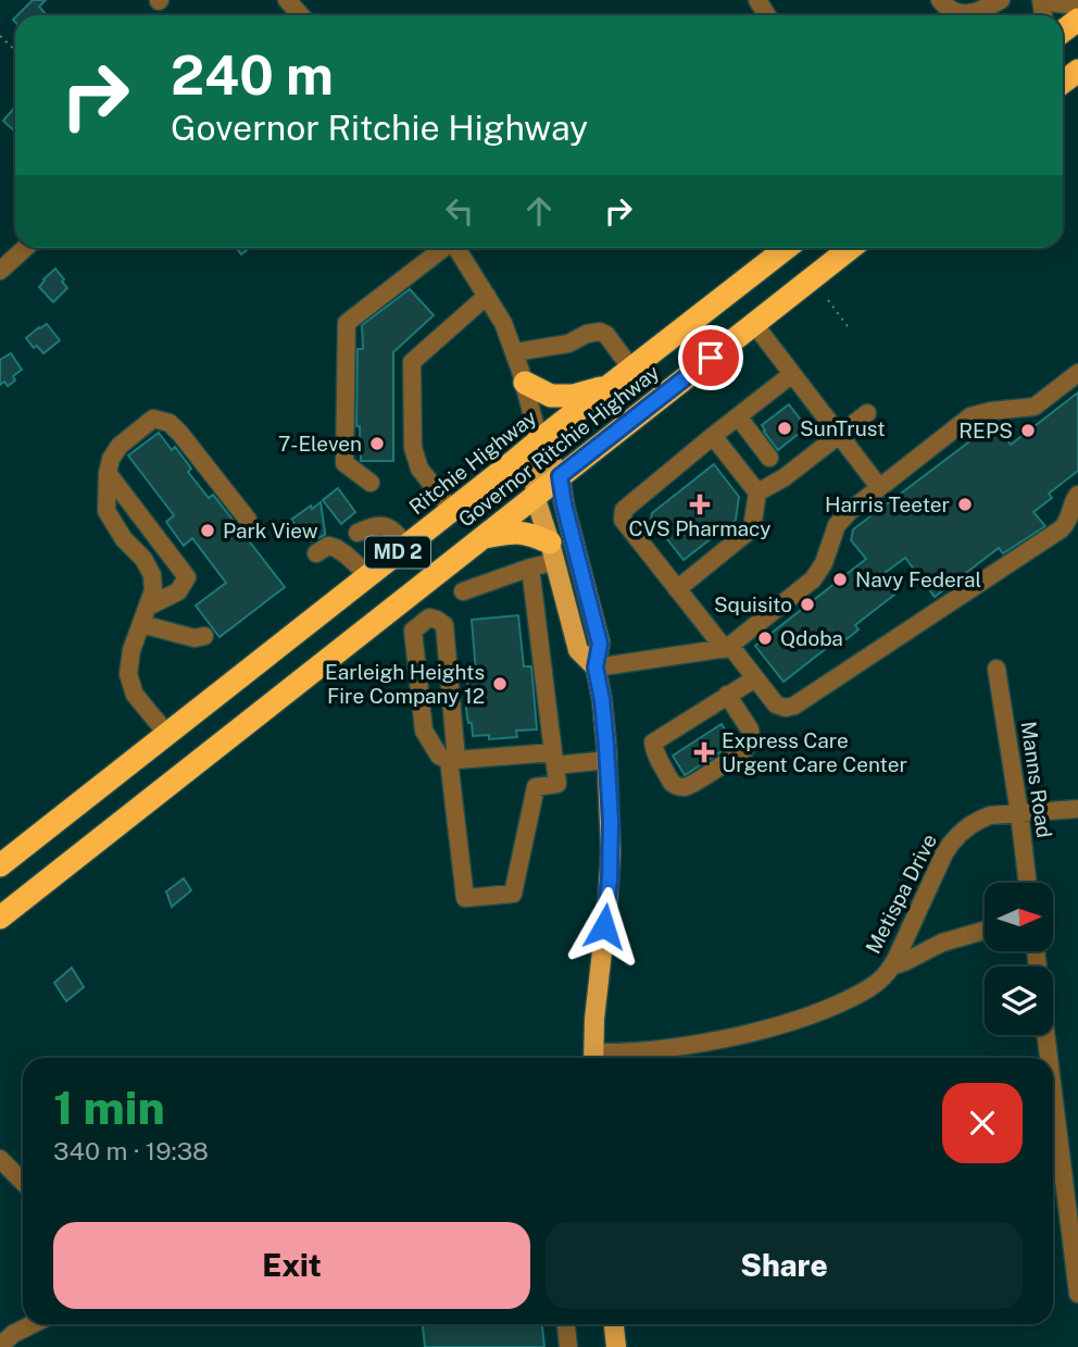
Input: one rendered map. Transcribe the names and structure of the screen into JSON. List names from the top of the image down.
{
  "streets": {
    "highway": ["Governor Ritchie Highway", "Ritchie Highway", "MD 2"],
    "street": ["Manns Road", "Metispa Drive"]
  },
  "crossings": [
    ["Manns Road", "Metispa Drive"]
  ],
  "places": {
    "other": [
      "SunTrust",
      "REPS",
      "7-Eleven",
      "Harris Teeter",
      "Park View",
      "Navy Federal",
      "Squisito",
      "Qdoba",
      "Earleigh Heights Fire Company 12"
    ],
    "health": ["CVS Pharmacy", "Express Care Urgent Care Center"]
  },
  "north": "right",
  "page": {
    "turn": ["240 m", "Governor Ritchie Highway"],
    "heading": ["1 min", "340 m · 19:38"],
    "buttons": ["Exit", "Share"]
  }
}
